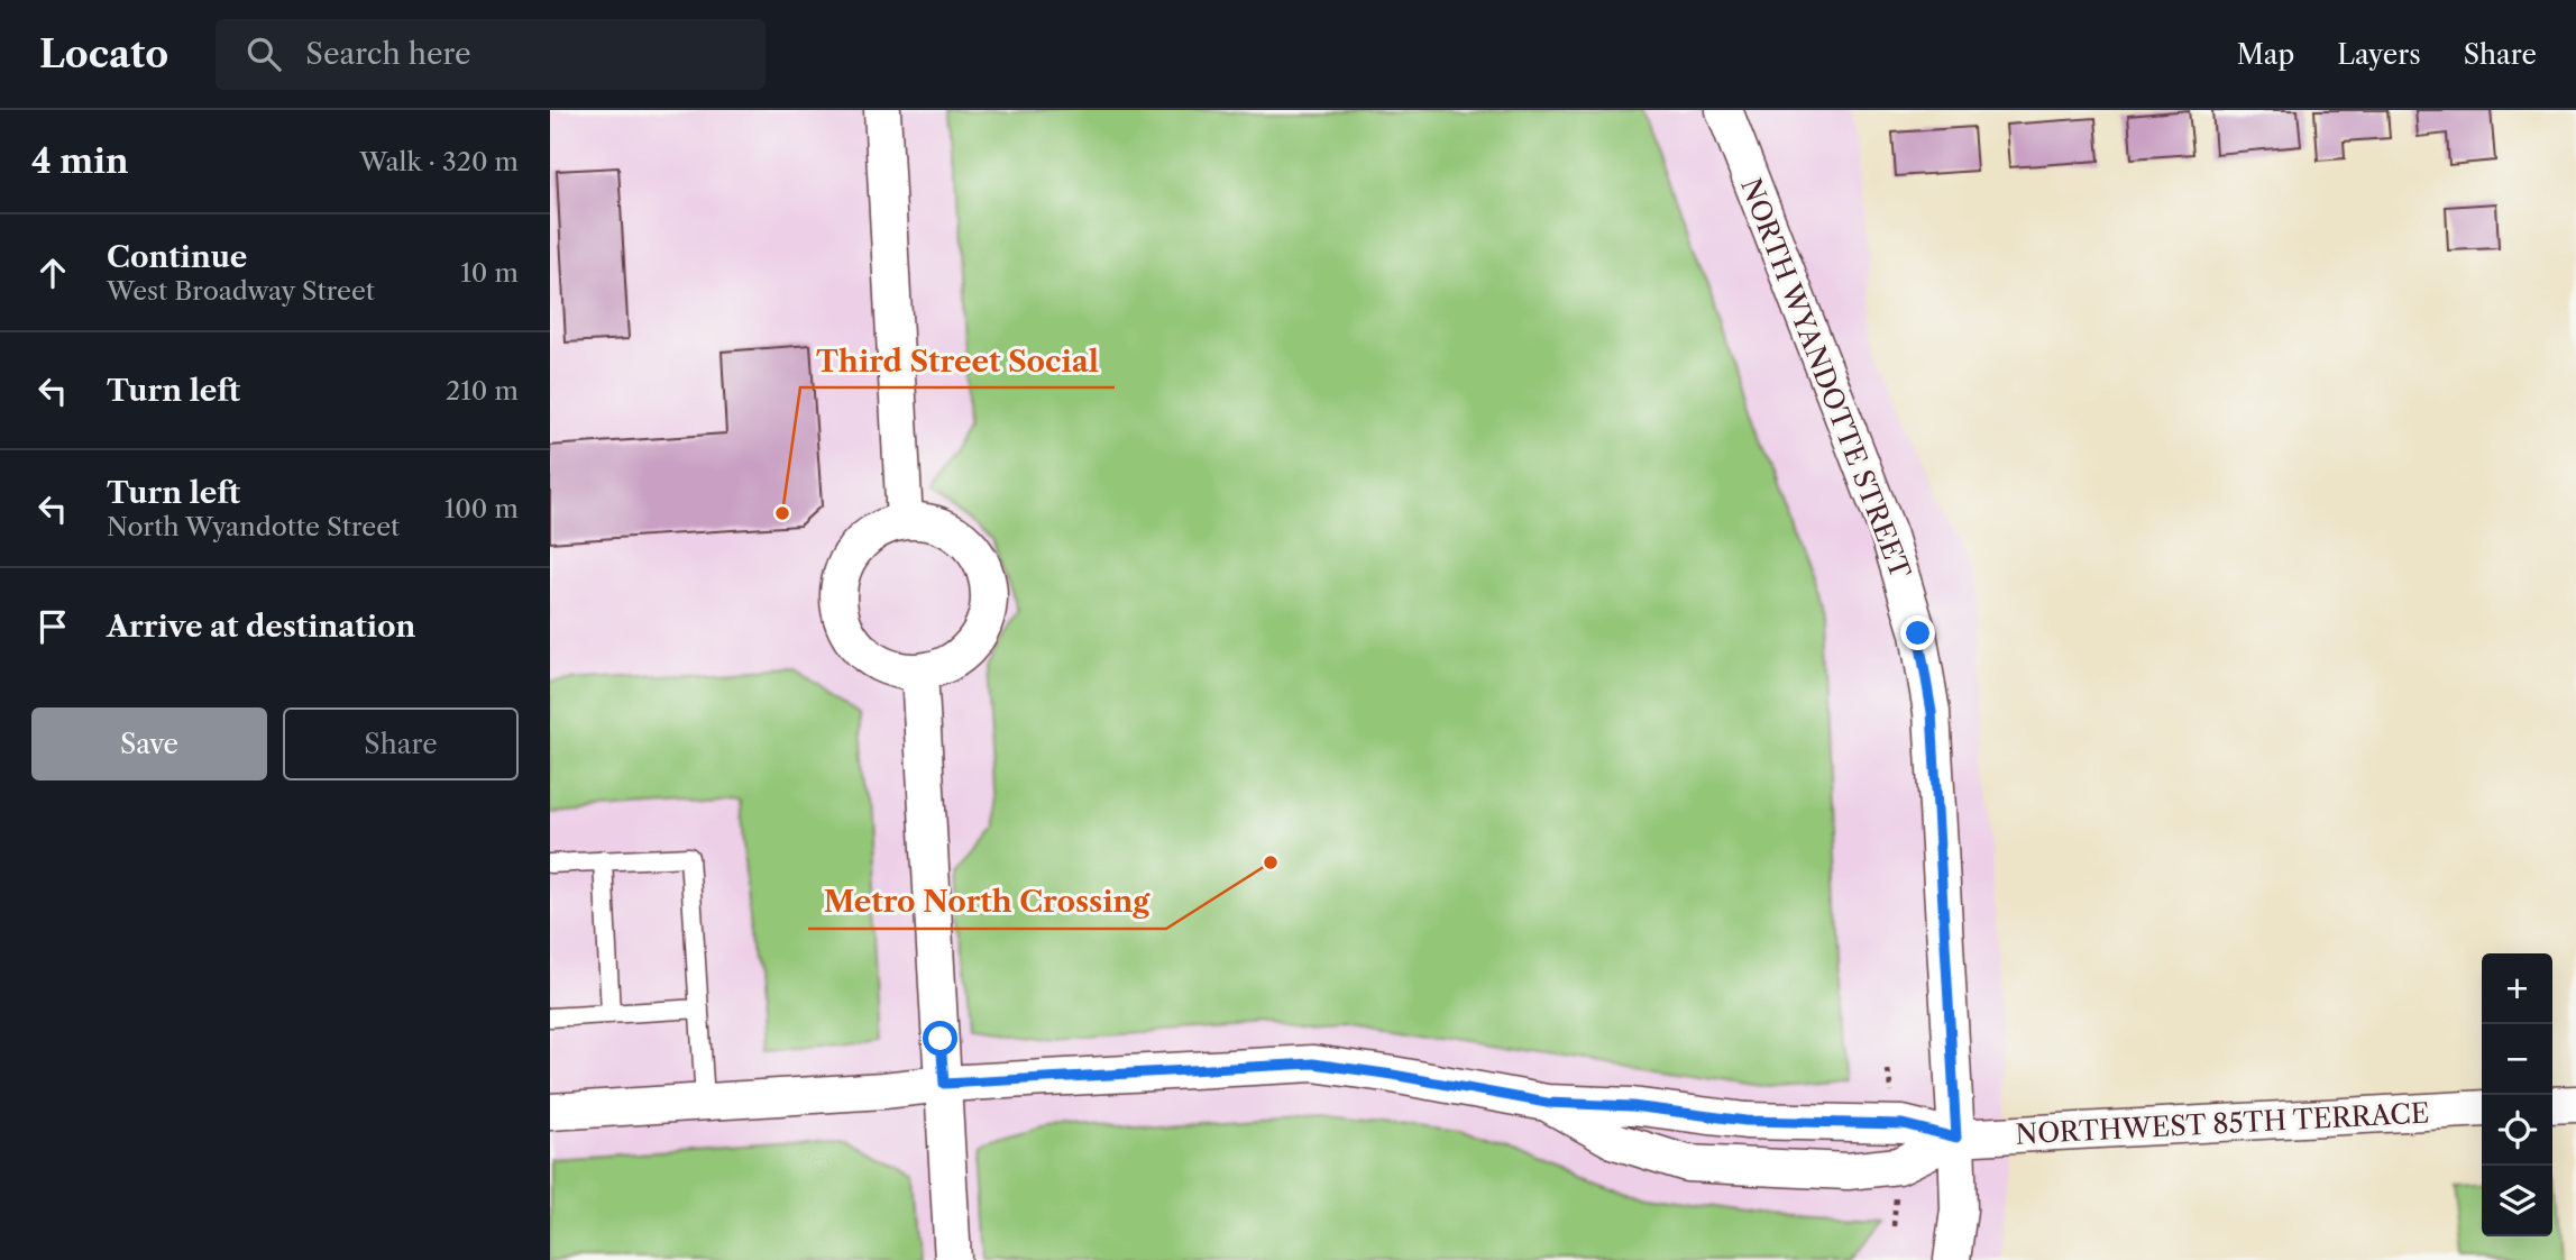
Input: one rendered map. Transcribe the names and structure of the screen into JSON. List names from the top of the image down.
{
  "streets": {
    "street": ["NORTH WYANDOTTE STREET", "NORTHWEST 85TH TERRACE"]
  },
  "crossings": [
    ["NORTH WYANDOTTE STREET", "NORTHWEST 85TH TERRACE"]
  ],
  "places": ["Third Street Social", "Metro North Crossing"],
  "page": {
    "header": "Locato",
    "search": "Search here",
    "nav": ["Map", "Layers", "Share"],
    "heading": ["4 min", "Walk · 320 m"],
    "list": [
      ["Continue", "West Broadway Street", "10 m"],
      ["Turn left", "210 m"],
      ["Turn left", "North Wyandotte Street", "100 m"],
      "Arrive at destination"
    ],
    "buttons": ["Save", "Share"],
    "map_buttons": ["+", "−"]
  }
}
